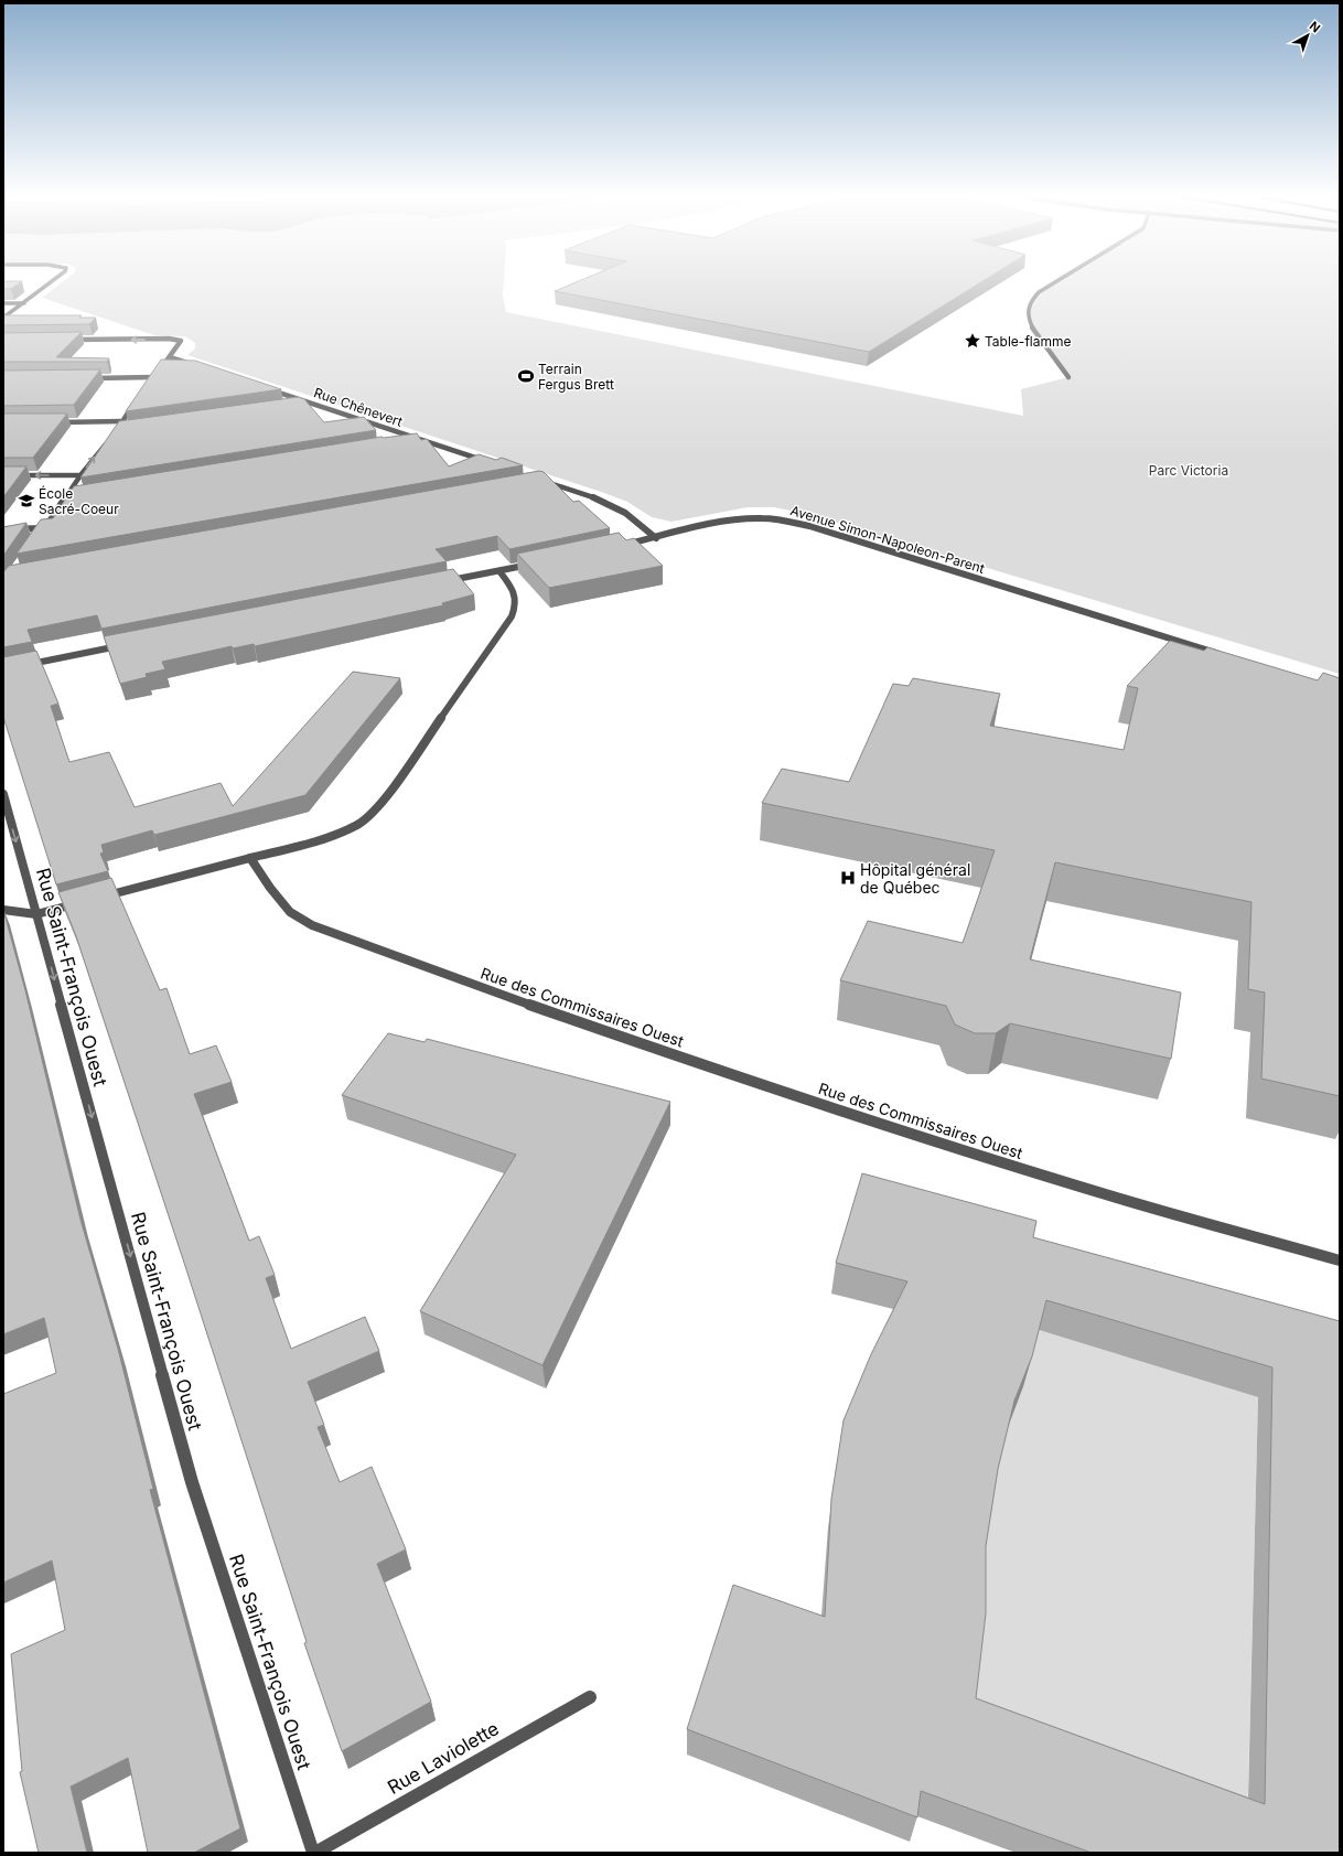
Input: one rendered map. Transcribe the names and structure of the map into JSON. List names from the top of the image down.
{
  "streets": {
    "street": [
      "Rue Chênevert",
      "Avenue Simon-Napoleon-Parent",
      "Rue Saint-François Ouest",
      "Rue des Commissaires Ouest",
      "Rue Laviolette"
    ]
  },
  "crossings": [
    ["Rue Saint-François Ouest", "Rue Laviolette"]
  ],
  "one_way": ["Rue Saint-François Ouest"],
  "parks": ["Parc Victoria"],
  "places": {
    "place": ["Table-flamme"],
    "sports": ["Terrain Fergus Brett"],
    "school or university": ["École Sacré-Coeur"],
    "hospital": ["Hôpital général de Québec"]
  },
  "north": "top right"
}
